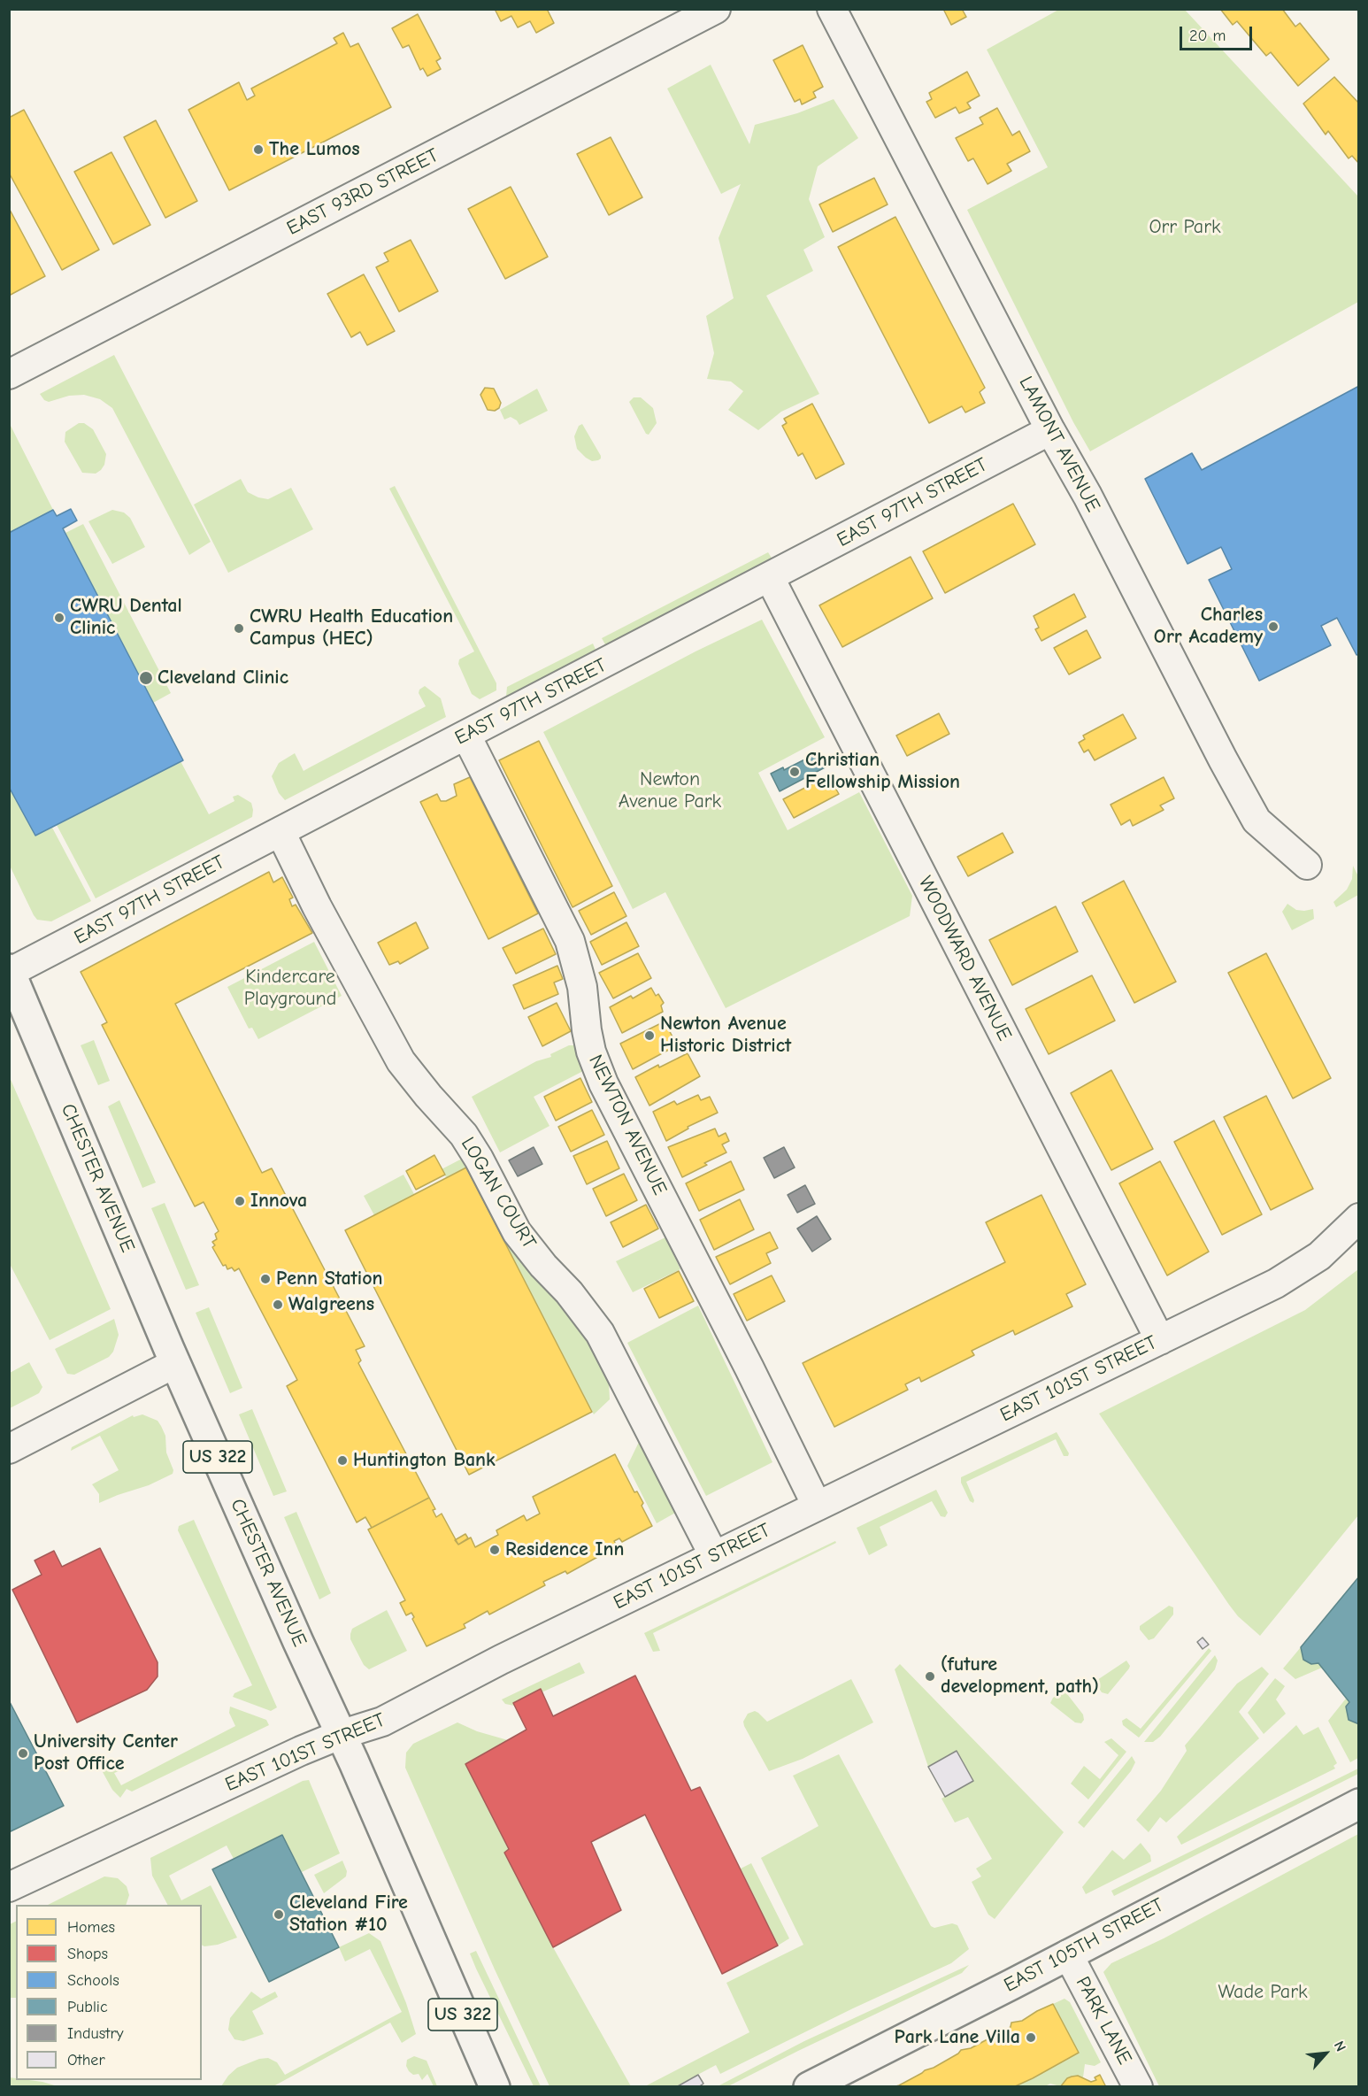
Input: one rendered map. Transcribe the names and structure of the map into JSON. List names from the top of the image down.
{
  "streets": {
    "main road": ["CHESTER AVENUE", "US 322", "EAST 105TH STREET"],
    "street": [
      "EAST 93RD STREET",
      "LAMONT AVENUE",
      "EAST 97TH STREET",
      "WOODWARD AVENUE",
      "NEWTON AVENUE",
      "LOGAN COURT",
      "EAST 101ST STREET",
      "PARK LANE"
    ]
  },
  "crossings": [
    ["LAMONT AVENUE", "EAST 97TH STREET"],
    ["EAST 97TH STREET", "WOODWARD AVENUE"],
    ["EAST 97TH STREET", "NEWTON AVENUE"],
    ["EAST 97TH STREET", "CHESTER AVENUE"],
    ["EAST 97TH STREET", "LOGAN COURT"],
    ["WOODWARD AVENUE", "EAST 101ST STREET"],
    ["NEWTON AVENUE", "EAST 101ST STREET"],
    ["CHESTER AVENUE", "EAST 101ST STREET"],
    ["LOGAN COURT", "EAST 101ST STREET"],
    ["EAST 105TH STREET", "PARK LANE"]
  ],
  "parks": [
    "Orr Park",
    "Newton Avenue Park",
    "Kindercare Playground",
    "Wade Park"
  ],
  "places": [
    "The Lumos",
    "CWRU Dental Clinic",
    "Charles Orr Academy",
    "CWRU Health Education Campus (HEC)",
    "Cleveland Clinic",
    "Christian Fellowship Mission",
    "Newton Avenue Historic District",
    "Innova",
    "Penn Station",
    "Walgreens",
    "Huntington Bank",
    "Residence Inn",
    "(future development, path)",
    "University Center Post Office",
    "Cleveland Fire Station #10",
    "Park Lane Villa"
  ],
  "legend": [
    "Homes",
    "Shops",
    "Schools",
    "Public",
    "Industry",
    "Other"
  ],
  "scale_bar": "20 m",
  "north": "top right"
}
